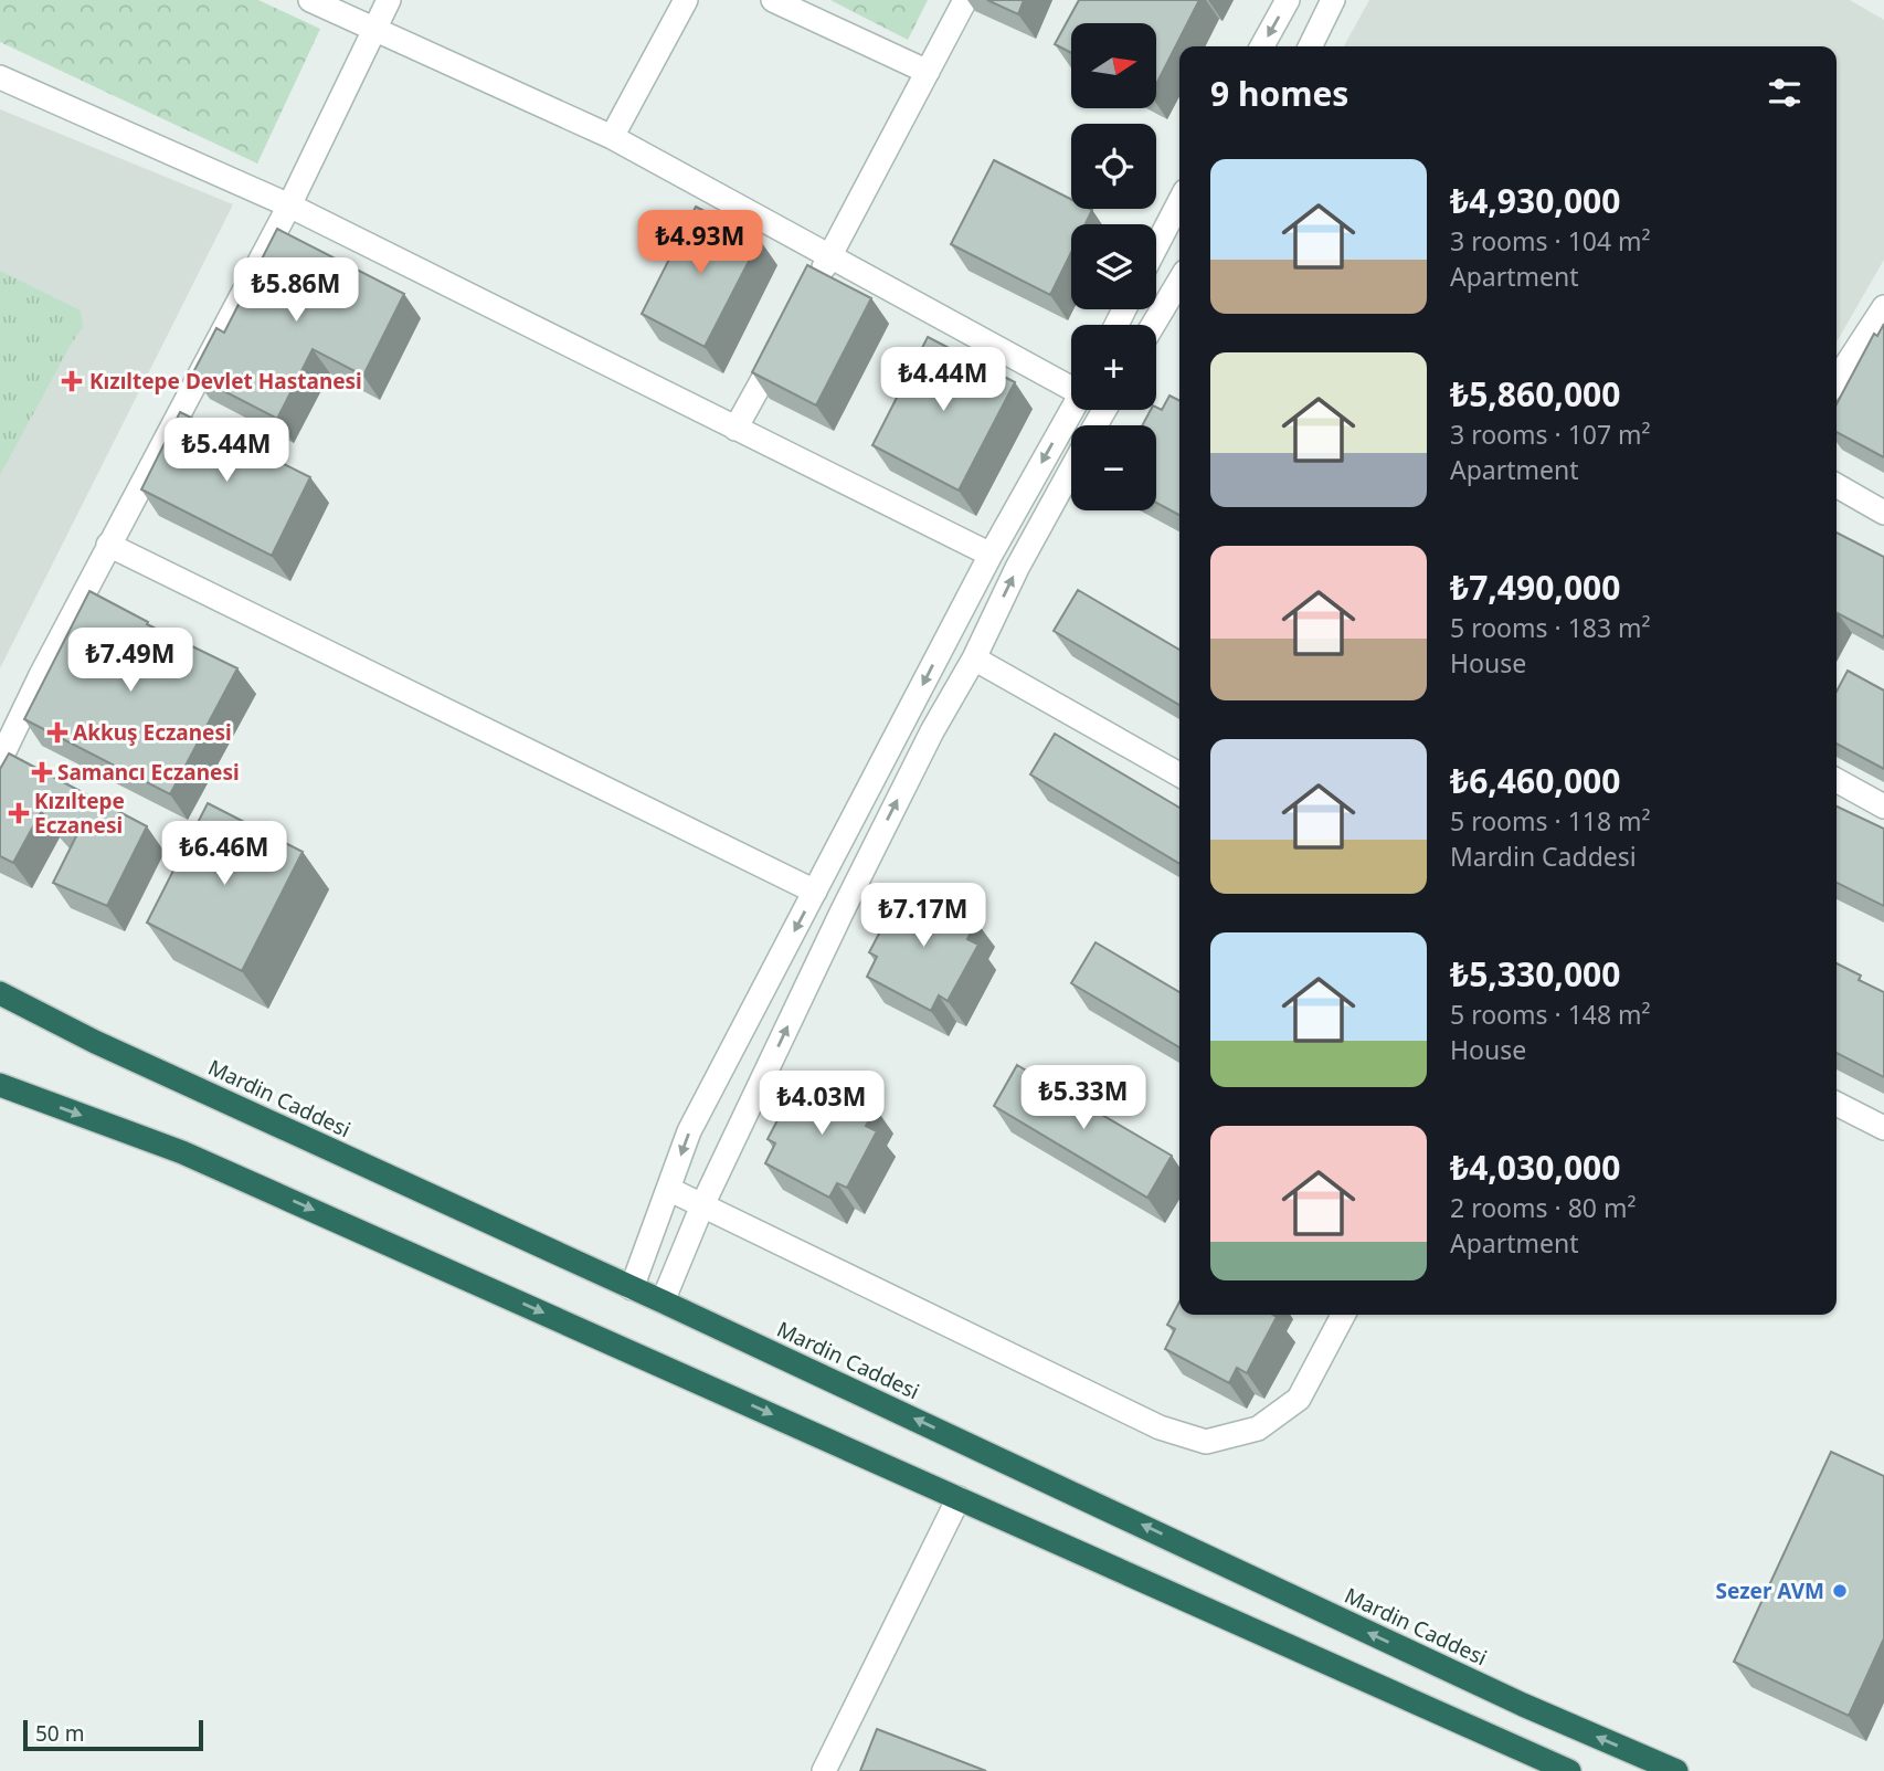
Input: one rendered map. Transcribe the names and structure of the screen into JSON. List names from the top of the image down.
{
  "streets": {
    "highway": ["Mardin Caddesi"]
  },
  "places": {
    "health": [
      "Kızıltepe Devlet Hastanesi",
      "Akkuş Eczanesi",
      "Samancı Eczanesi",
      "Kızıltepe Eczanesi"
    ],
    "other": ["Sezer AVM"]
  },
  "scale_bar": "50 m",
  "north": "right",
  "page": {
    "map_buttons": ["+", "−"],
    "heading": "9 homes",
    "list": [
      {
        "name": "₺4,930,000",
        "note": "3 rooms · 104 m² · Apartment"
      },
      {
        "name": "₺5,860,000",
        "note": "3 rooms · 107 m² · Apartment"
      },
      {
        "name": "₺7,490,000",
        "note": "5 rooms · 183 m² · House"
      },
      {
        "name": "₺6,460,000",
        "note": "5 rooms · 118 m² · Mardin Caddesi"
      },
      {
        "name": "₺5,330,000",
        "note": "5 rooms · 148 m² · House"
      },
      {
        "name": "₺4,030,000",
        "note": "2 rooms · 80 m² · Apartment"
      }
    ],
    "price": [
      "₺4.93M",
      "₺5.86M",
      "₺4.44M",
      "₺5.44M",
      "₺7.49M",
      "₺6.46M",
      "₺7.17M",
      "₺5.33M",
      "₺4.03M"
    ],
    "scale": "50 m"
  }
}
